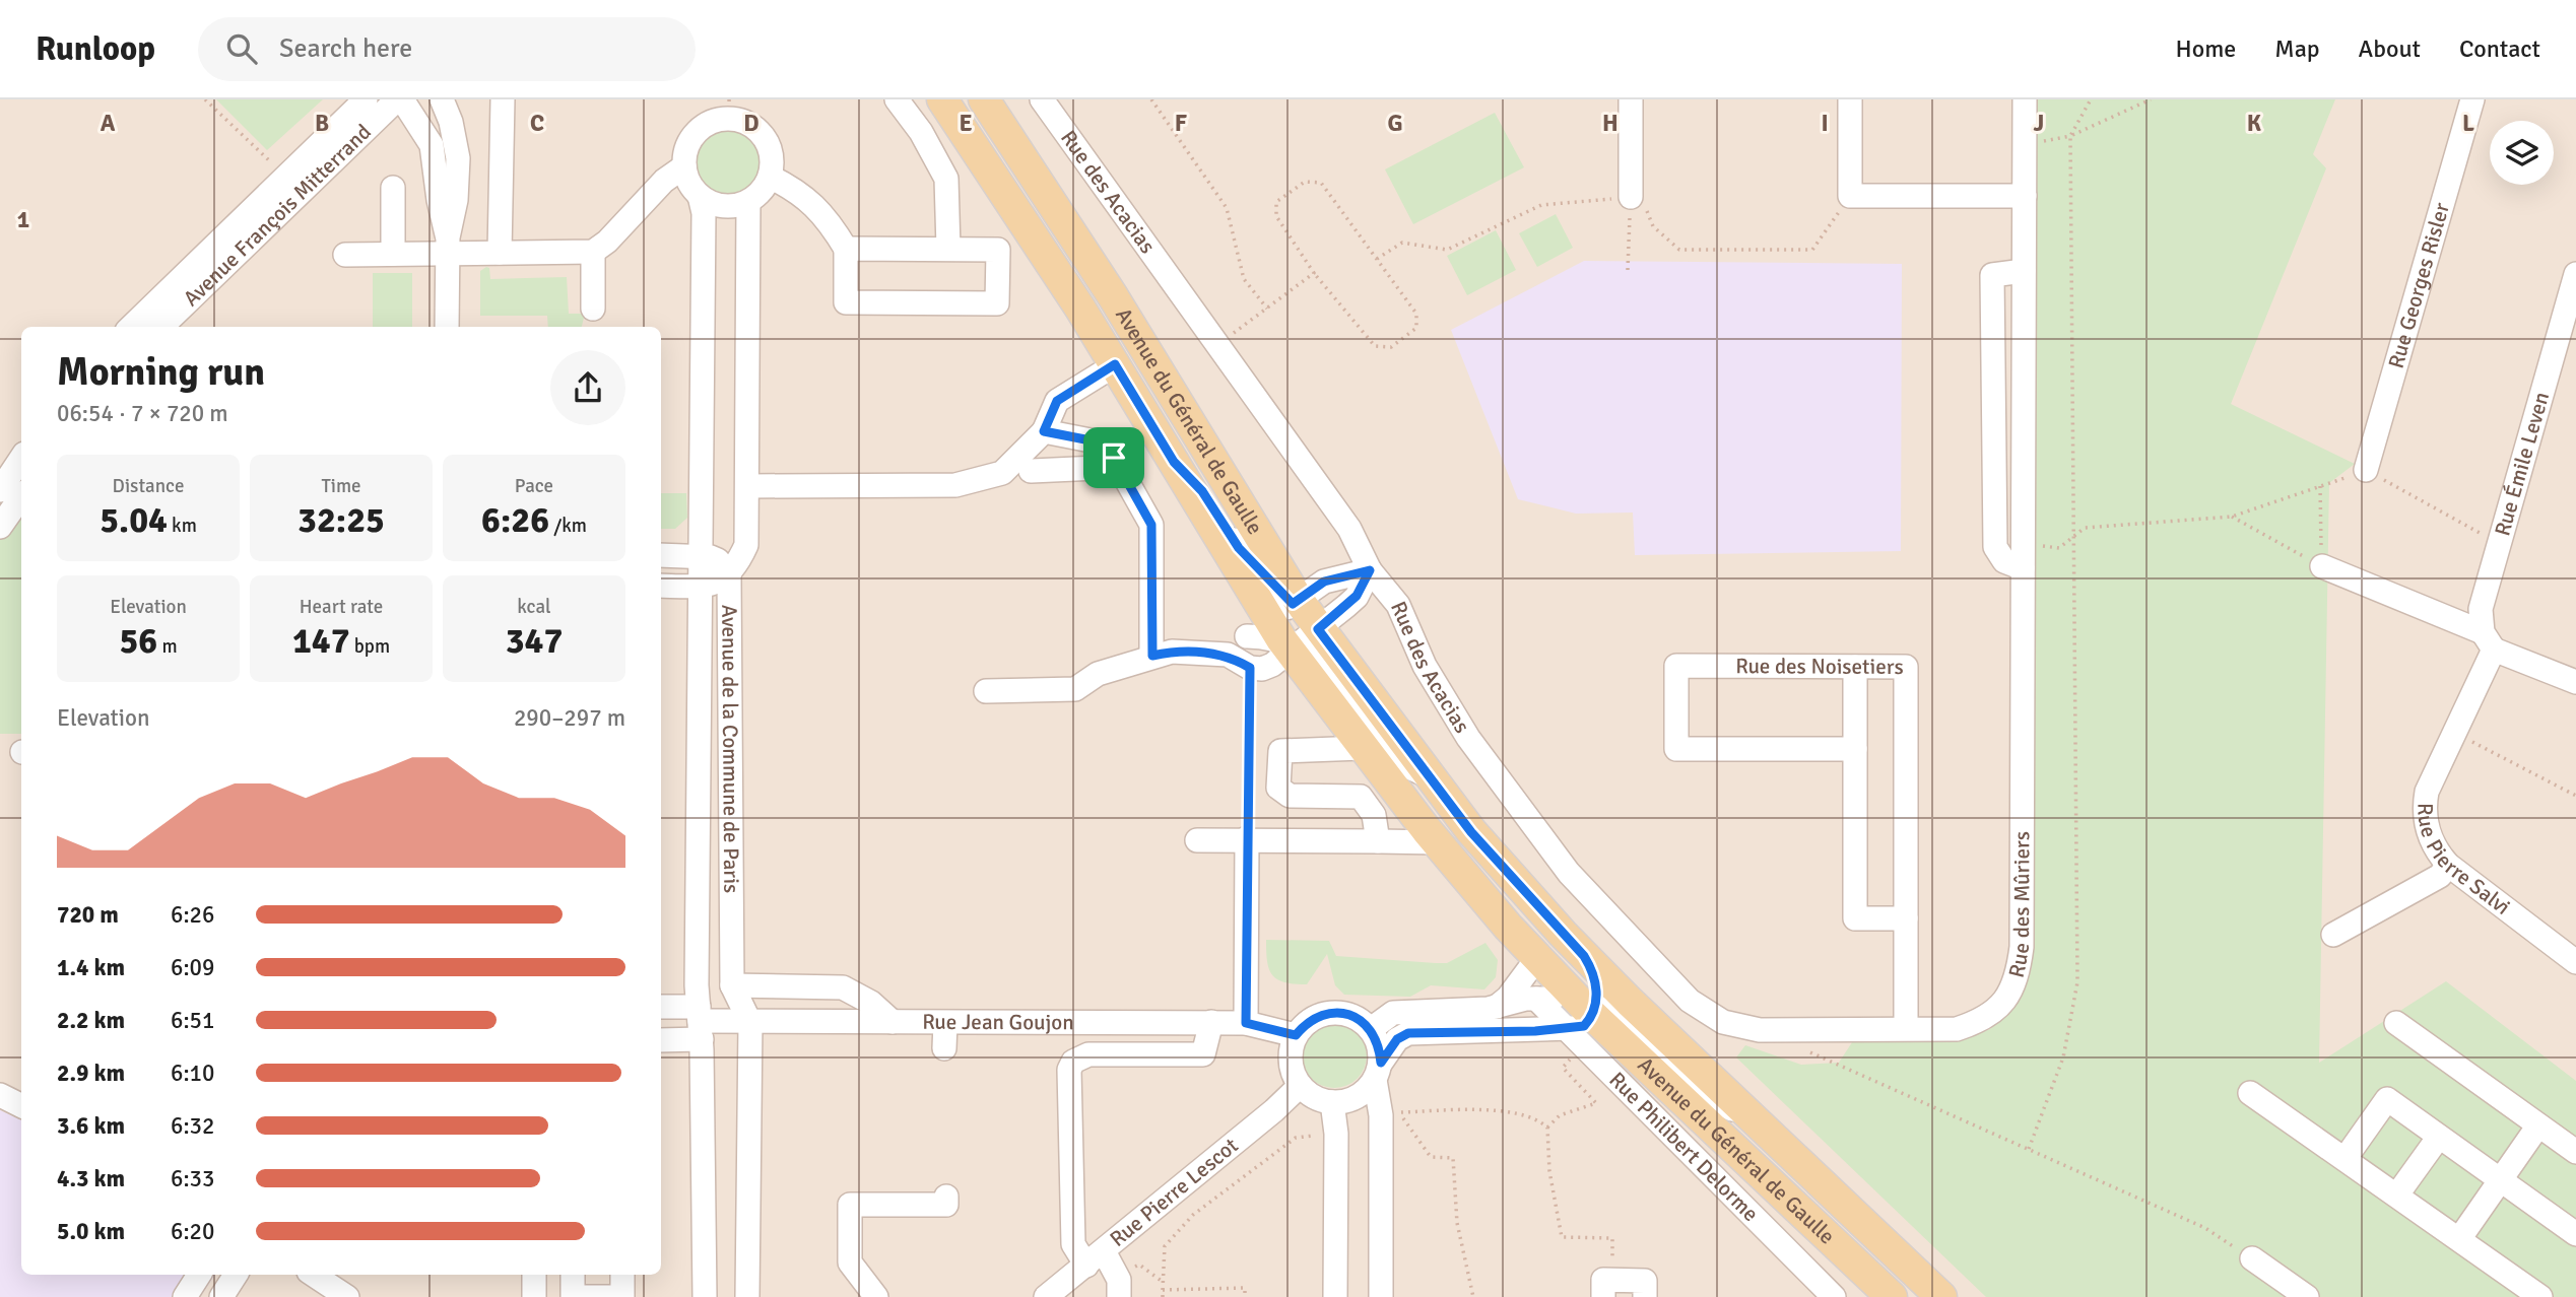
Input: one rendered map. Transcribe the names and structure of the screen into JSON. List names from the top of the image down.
{
  "streets": {
    "main road": ["Avenue du Général de Gaulle"],
    "street": [
      "Rue des Acacias",
      "Avenue François Mitterrand",
      "Rue Georges Risler",
      "Rue Émile Leven",
      "Rue des Noisetiers",
      "Avenue de la Commune de Paris",
      "Rue Pierre Salvi",
      "Rue des Mûriers",
      "Rue Jean Goujon",
      "Rue Philibert Delorme",
      "Rue Pierre Lescot"
    ]
  },
  "crossings": [
    ["Rue des Acacias", "Rue des Mûriers"],
    ["Avenue du Général de Gaulle", "Rue Philibert Delorme"],
    ["Rue Émile Leven", "Rue Pierre Salvi"],
    ["Rue des Noisetiers", "Rue des Mûriers"],
    ["Avenue de la Commune de Paris", "Rue Jean Goujon"],
    ["Rue Jean Goujon", "Rue Pierre Lescot"]
  ],
  "page": {
    "header": "Runloop",
    "search": "Search here",
    "nav": [
      "Home",
      "Map",
      "About",
      "Contact"
    ],
    "heading": ["Morning run", "06:54 · 7 × 720 m"],
    "stats": [
      ["Distance", "5.04 km"],
      ["Time", "32:25"],
      ["Pace", "6:26 /km"],
      ["Elevation", "56 m"],
      ["Heart rate", "147 bpm"],
      ["kcal", "347"]
    ],
    "chart": ["Elevation", "290–297 m"],
    "list": [
      {
        "name": "720 m",
        "note": "6:26"
      },
      {
        "name": "1.4 km",
        "note": "6:09"
      },
      {
        "name": "2.2 km",
        "note": "6:51"
      },
      {
        "name": "2.9 km",
        "note": "6:10"
      },
      {
        "name": "3.6 km",
        "note": "6:32"
      },
      {
        "name": "4.3 km",
        "note": "6:33"
      },
      {
        "name": "5.0 km",
        "note": "6:20"
      }
    ]
  },
  "grid": {
    "columns": [
      "A",
      "B",
      "C",
      "D",
      "E",
      "F",
      "G",
      "H",
      "I",
      "J",
      "K",
      "L"
    ],
    "rows": ["1"]
  }
}
